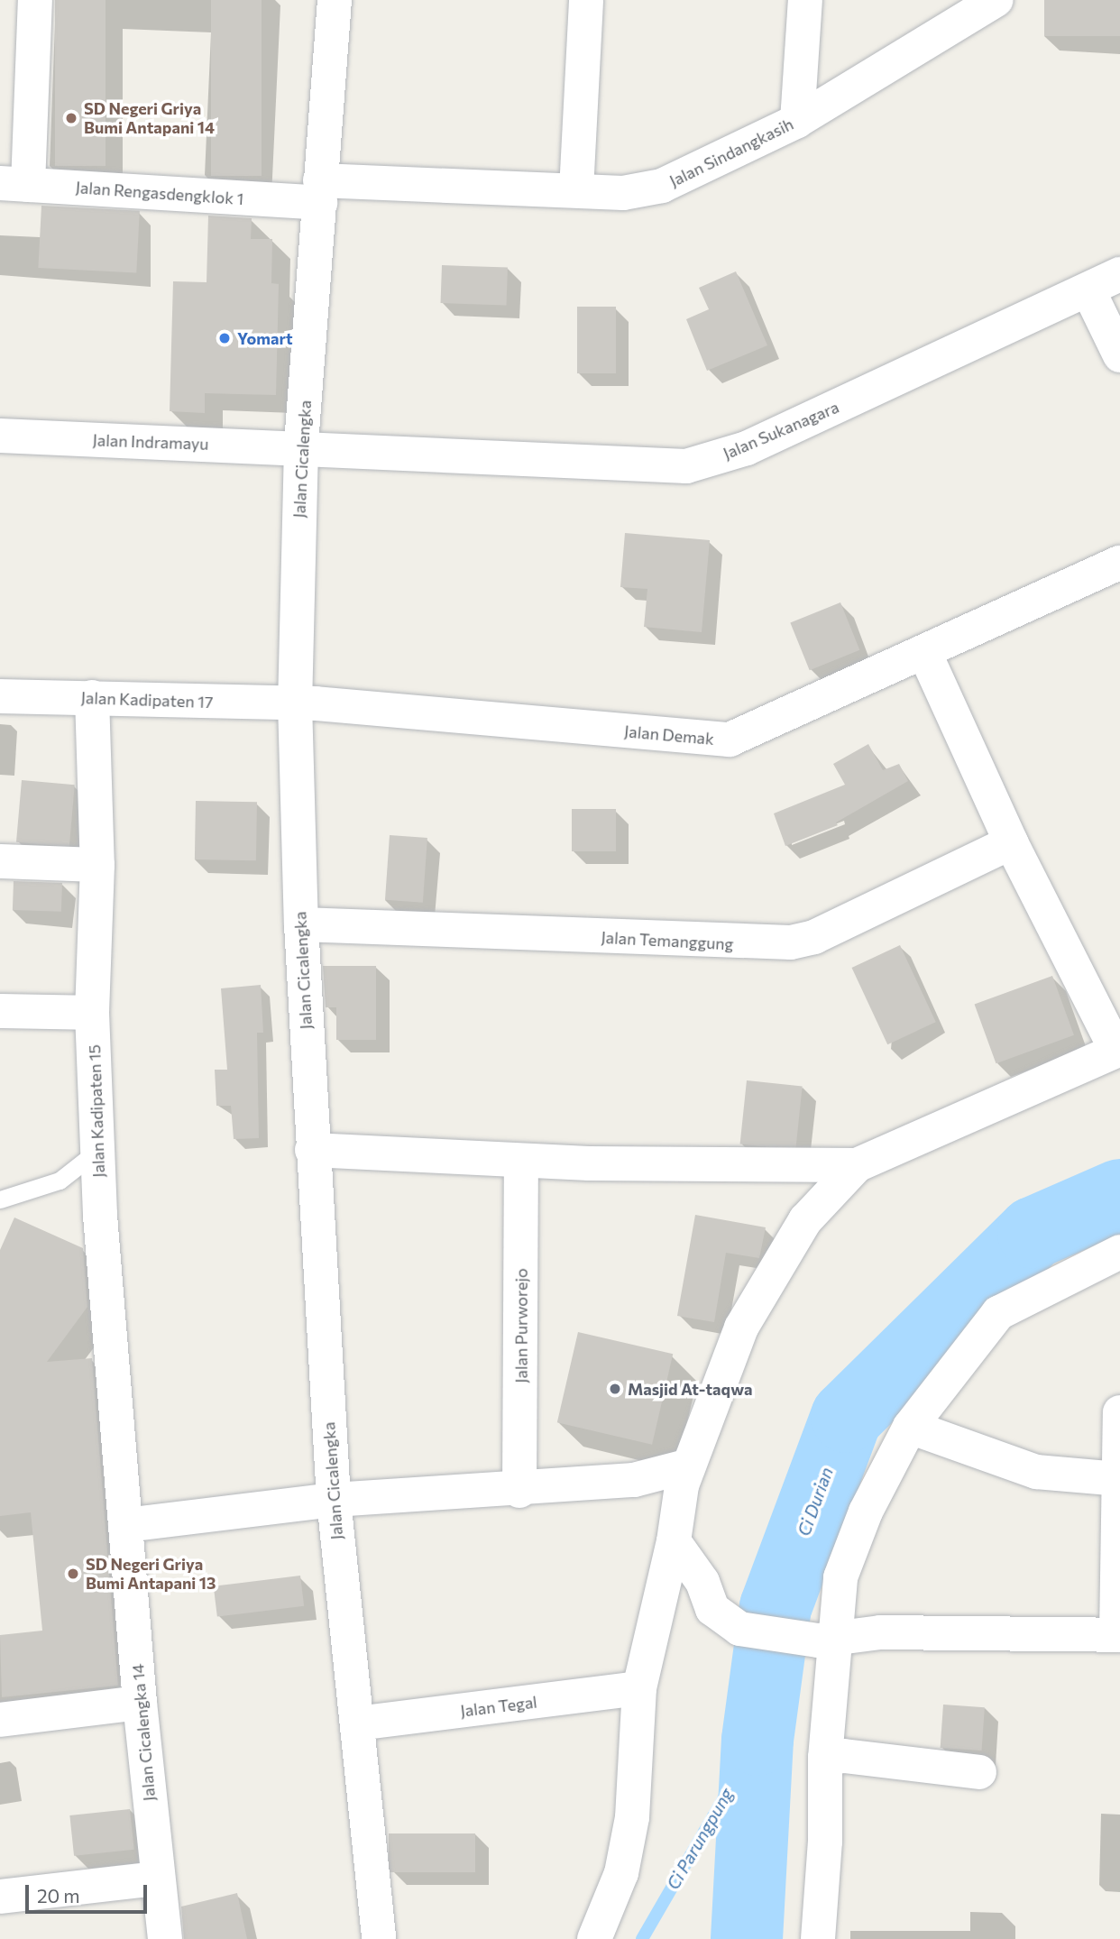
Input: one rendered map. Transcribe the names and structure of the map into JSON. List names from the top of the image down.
{
  "streets": {
    "street": [
      "Jalan Sindangkasih",
      "Jalan Rengasdengklok 1",
      "Jalan Sukanagara",
      "Jalan Indramayu",
      "Jalan Cicalengka",
      "Jalan Kadipaten 17",
      "Jalan Demak",
      "Jalan Temanggung",
      "Jalan Kadipaten 15",
      "Jalan Purworejo",
      "Jalan Tegal",
      "Jalan Cicalengka 14"
    ]
  },
  "crossings": [
    ["Jalan Sindangkasih", "Jalan Rengasdengklok 1"],
    ["Jalan Sindangkasih", "Jalan Cicalengka"],
    ["Jalan Rengasdengklok 1", "Jalan Cicalengka"],
    ["Jalan Sukanagara", "Jalan Indramayu"],
    ["Jalan Sukanagara", "Jalan Cicalengka"],
    ["Jalan Indramayu", "Jalan Cicalengka"],
    ["Jalan Cicalengka", "Jalan Kadipaten 17"],
    ["Jalan Cicalengka", "Jalan Demak"],
    ["Jalan Cicalengka", "Jalan Temanggung"],
    ["Jalan Cicalengka", "Jalan Tegal"],
    ["Jalan Kadipaten 17", "Jalan Demak"],
    ["Jalan Kadipaten 17", "Jalan Kadipaten 15"],
    ["Jalan Kadipaten 15", "Jalan Cicalengka 14"]
  ],
  "water": ["Ci Durian", "Ci Parungpung"],
  "places": [
    "SD Negeri Griya Bumi Antapani 14",
    "Yomart",
    "Masjid At-taqwa",
    "SD Negeri Griya Bumi Antapani 13"
  ],
  "scale_bar": "20 m"
}
